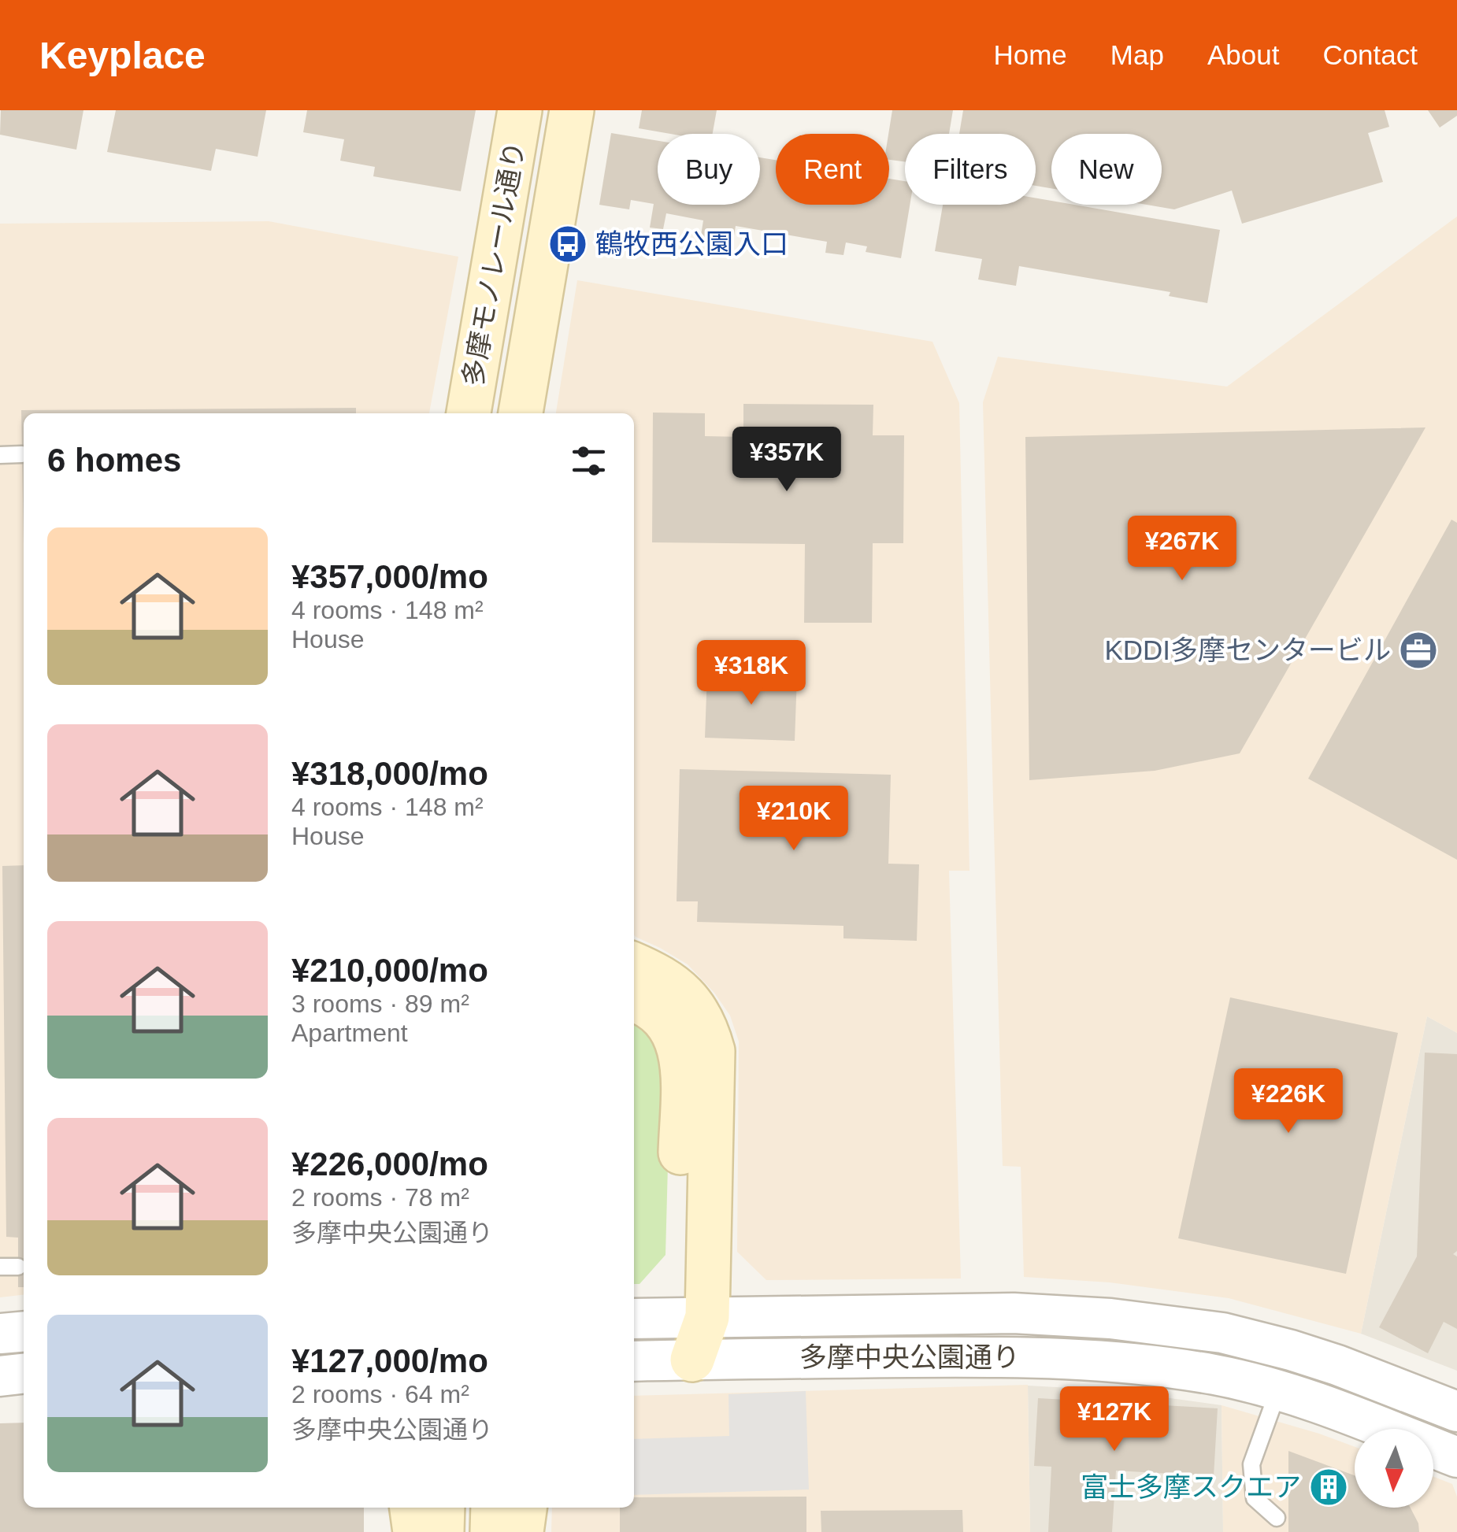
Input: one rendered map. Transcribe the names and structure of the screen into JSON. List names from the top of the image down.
{
  "streets": {
    "main road": ["多摩モノレール通り"],
    "street": ["多摩中央公園通り"]
  },
  "places": {
    "bus stop": ["鶴牧西公園入口"],
    "office": ["KDDI多摩センタービル"],
    "building": ["富士多摩スクエア"]
  },
  "north": "bottom",
  "page": {
    "header": "Keyplace",
    "nav": [
      "Home",
      "Map",
      "About",
      "Contact"
    ],
    "chip": [
      "Buy",
      "Rent",
      "Filters",
      "New"
    ],
    "heading": "6 homes",
    "price": [
      "¥357K",
      "¥267K",
      "¥318K",
      "¥210K",
      "¥226K",
      "¥127K"
    ],
    "list": [
      {
        "name": "¥357,000/mo",
        "note": "4 rooms · 148 m² · House"
      },
      {
        "name": "¥318,000/mo",
        "note": "4 rooms · 148 m² · House"
      },
      {
        "name": "¥210,000/mo",
        "note": "3 rooms · 89 m² · Apartment"
      },
      {
        "name": "¥226,000/mo",
        "note": "2 rooms · 78 m² · 多摩中央公園通り"
      },
      {
        "name": "¥127,000/mo",
        "note": "2 rooms · 64 m² · 多摩中央公園通り"
      }
    ]
  }
}
